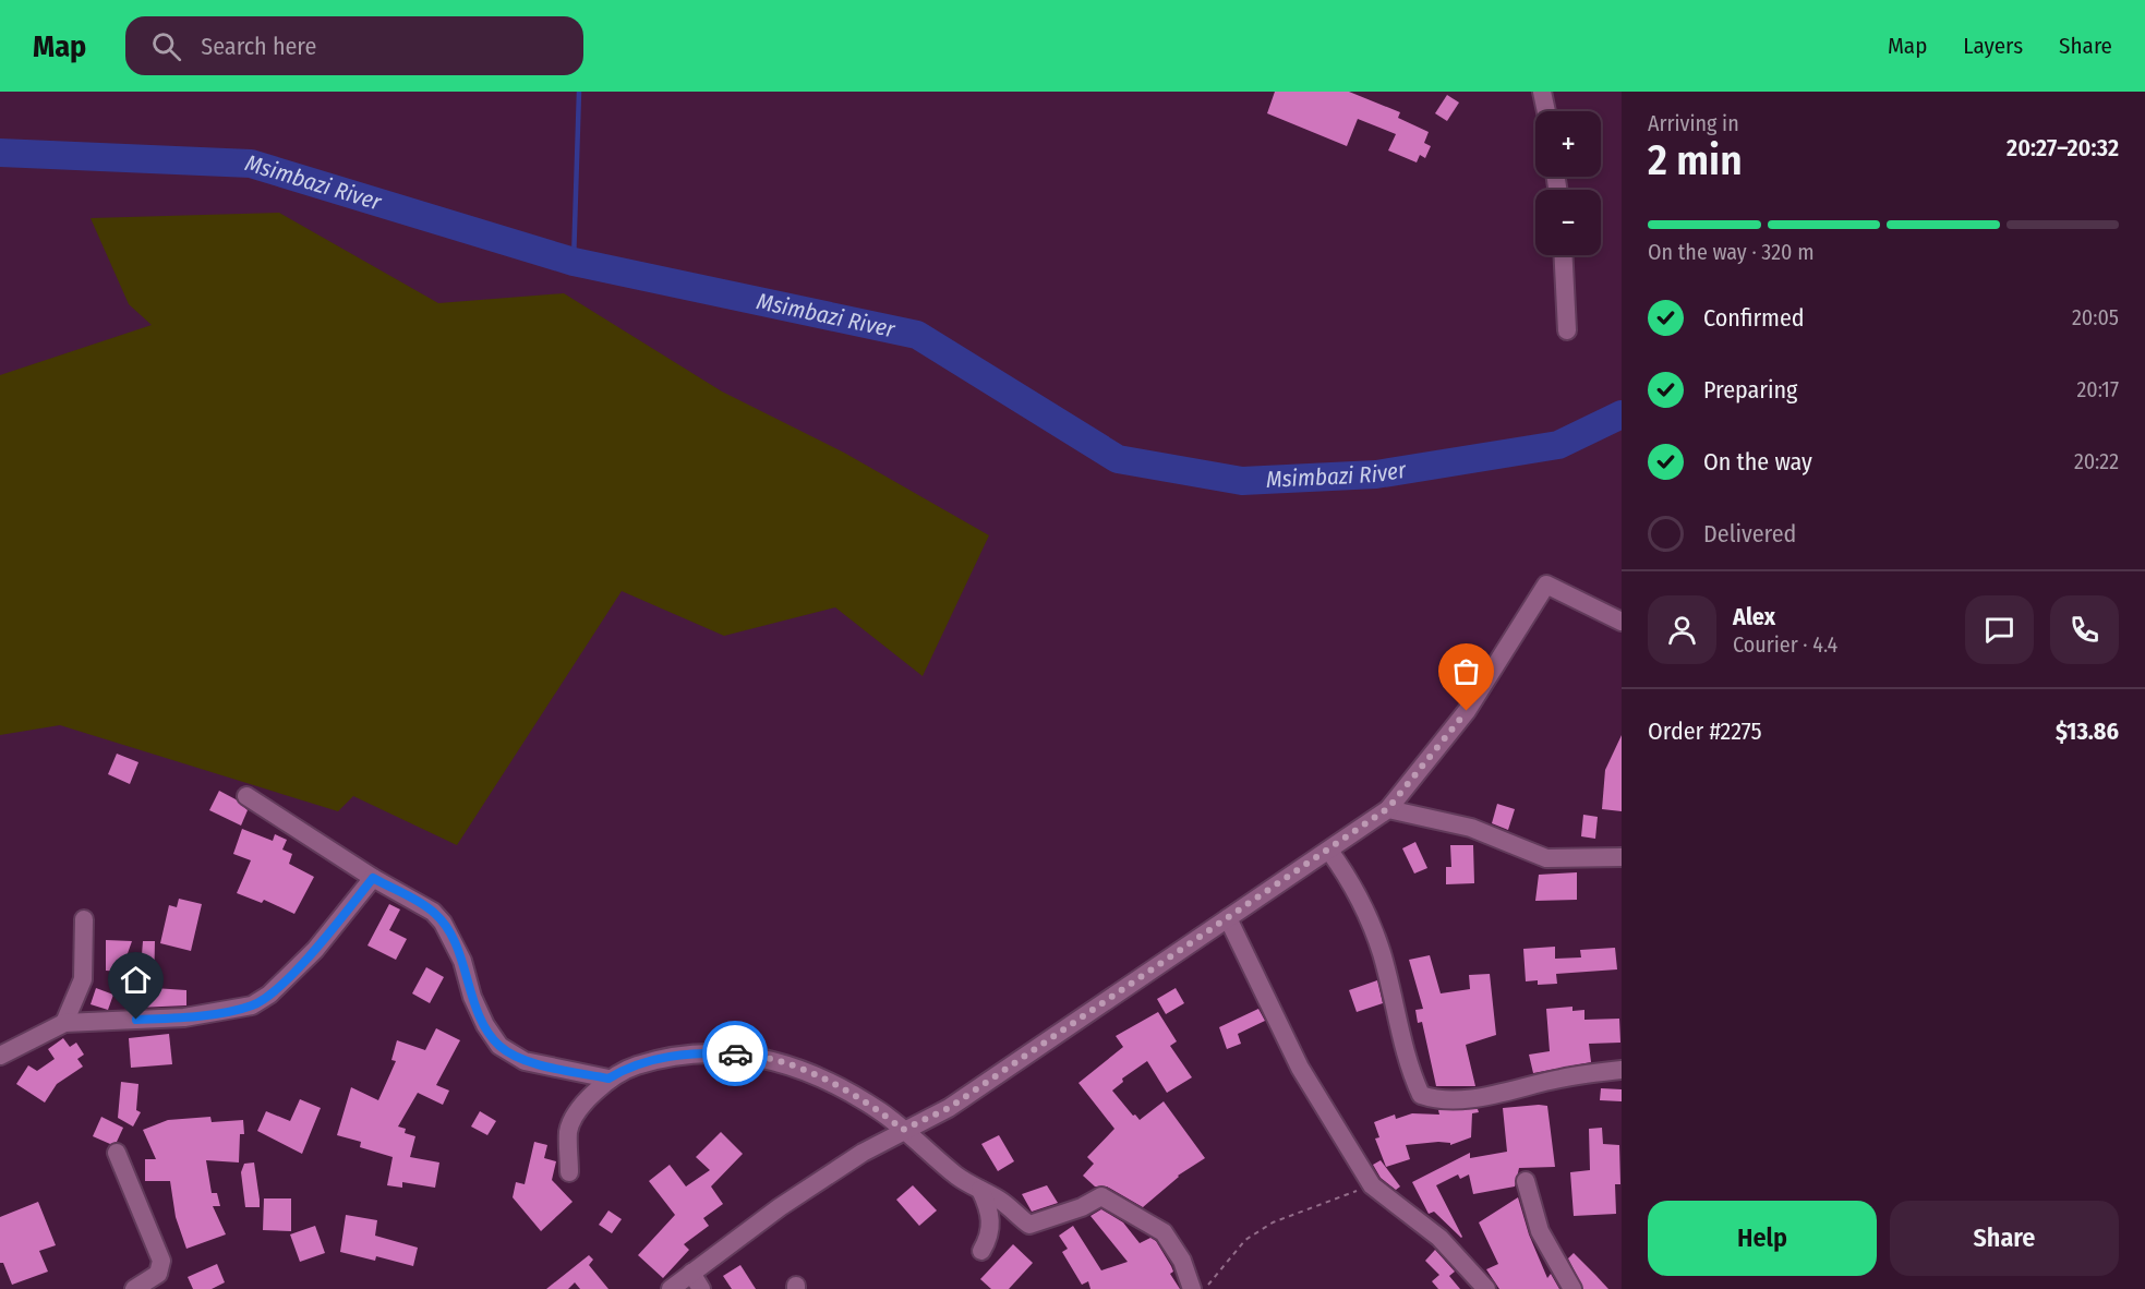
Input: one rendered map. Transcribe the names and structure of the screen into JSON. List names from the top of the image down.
{
  "water": ["Msimbazi River"],
  "page": {
    "header": "Map",
    "search": "Search here",
    "nav": ["Map", "Layers", "Share"],
    "heading": ["2 min", "Arriving in", "20:27–20:32"],
    "panel": [
      "Alex",
      "Courier · 4.4",
      "Order #2275",
      "$13.86"
    ],
    "map_buttons": ["+", "−"],
    "bar": "On the way · 320 m",
    "list": [
      ["Confirmed", "20:05"],
      ["Preparing", "20:17"],
      ["On the way", "20:22"],
      "Delivered"
    ],
    "buttons": ["Help", "Share"]
  }
}
